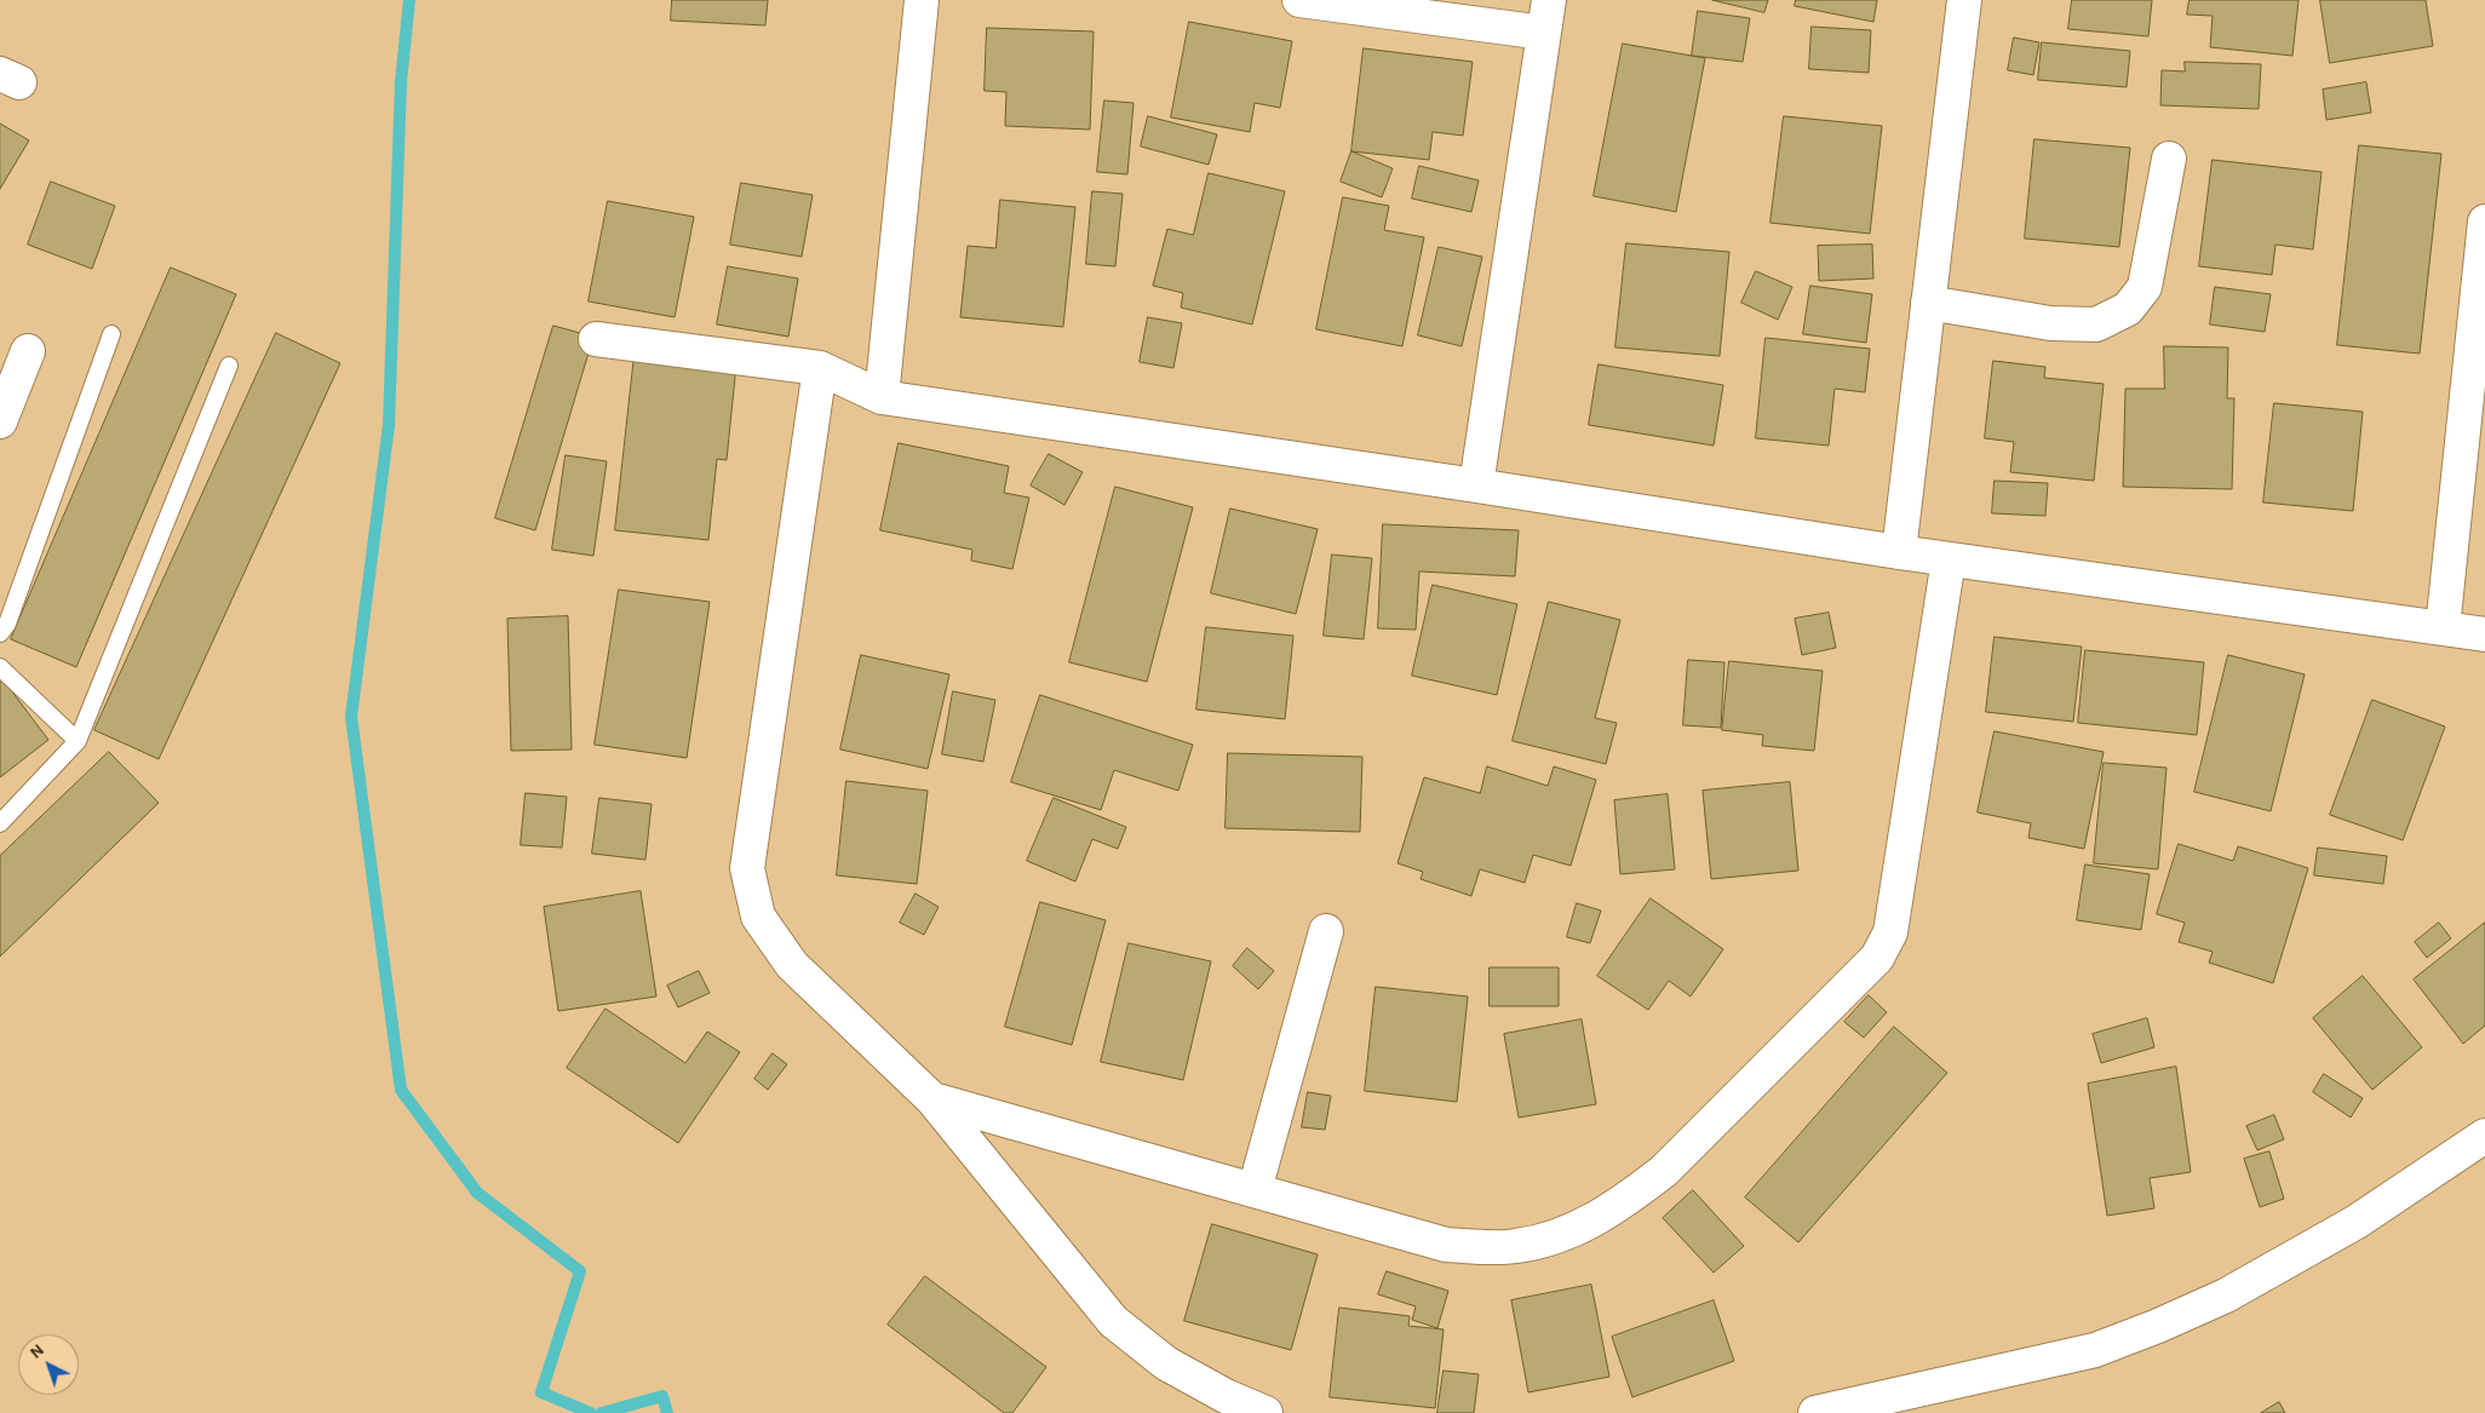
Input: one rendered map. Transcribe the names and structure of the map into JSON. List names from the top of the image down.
{
  "north": "top left"
}
